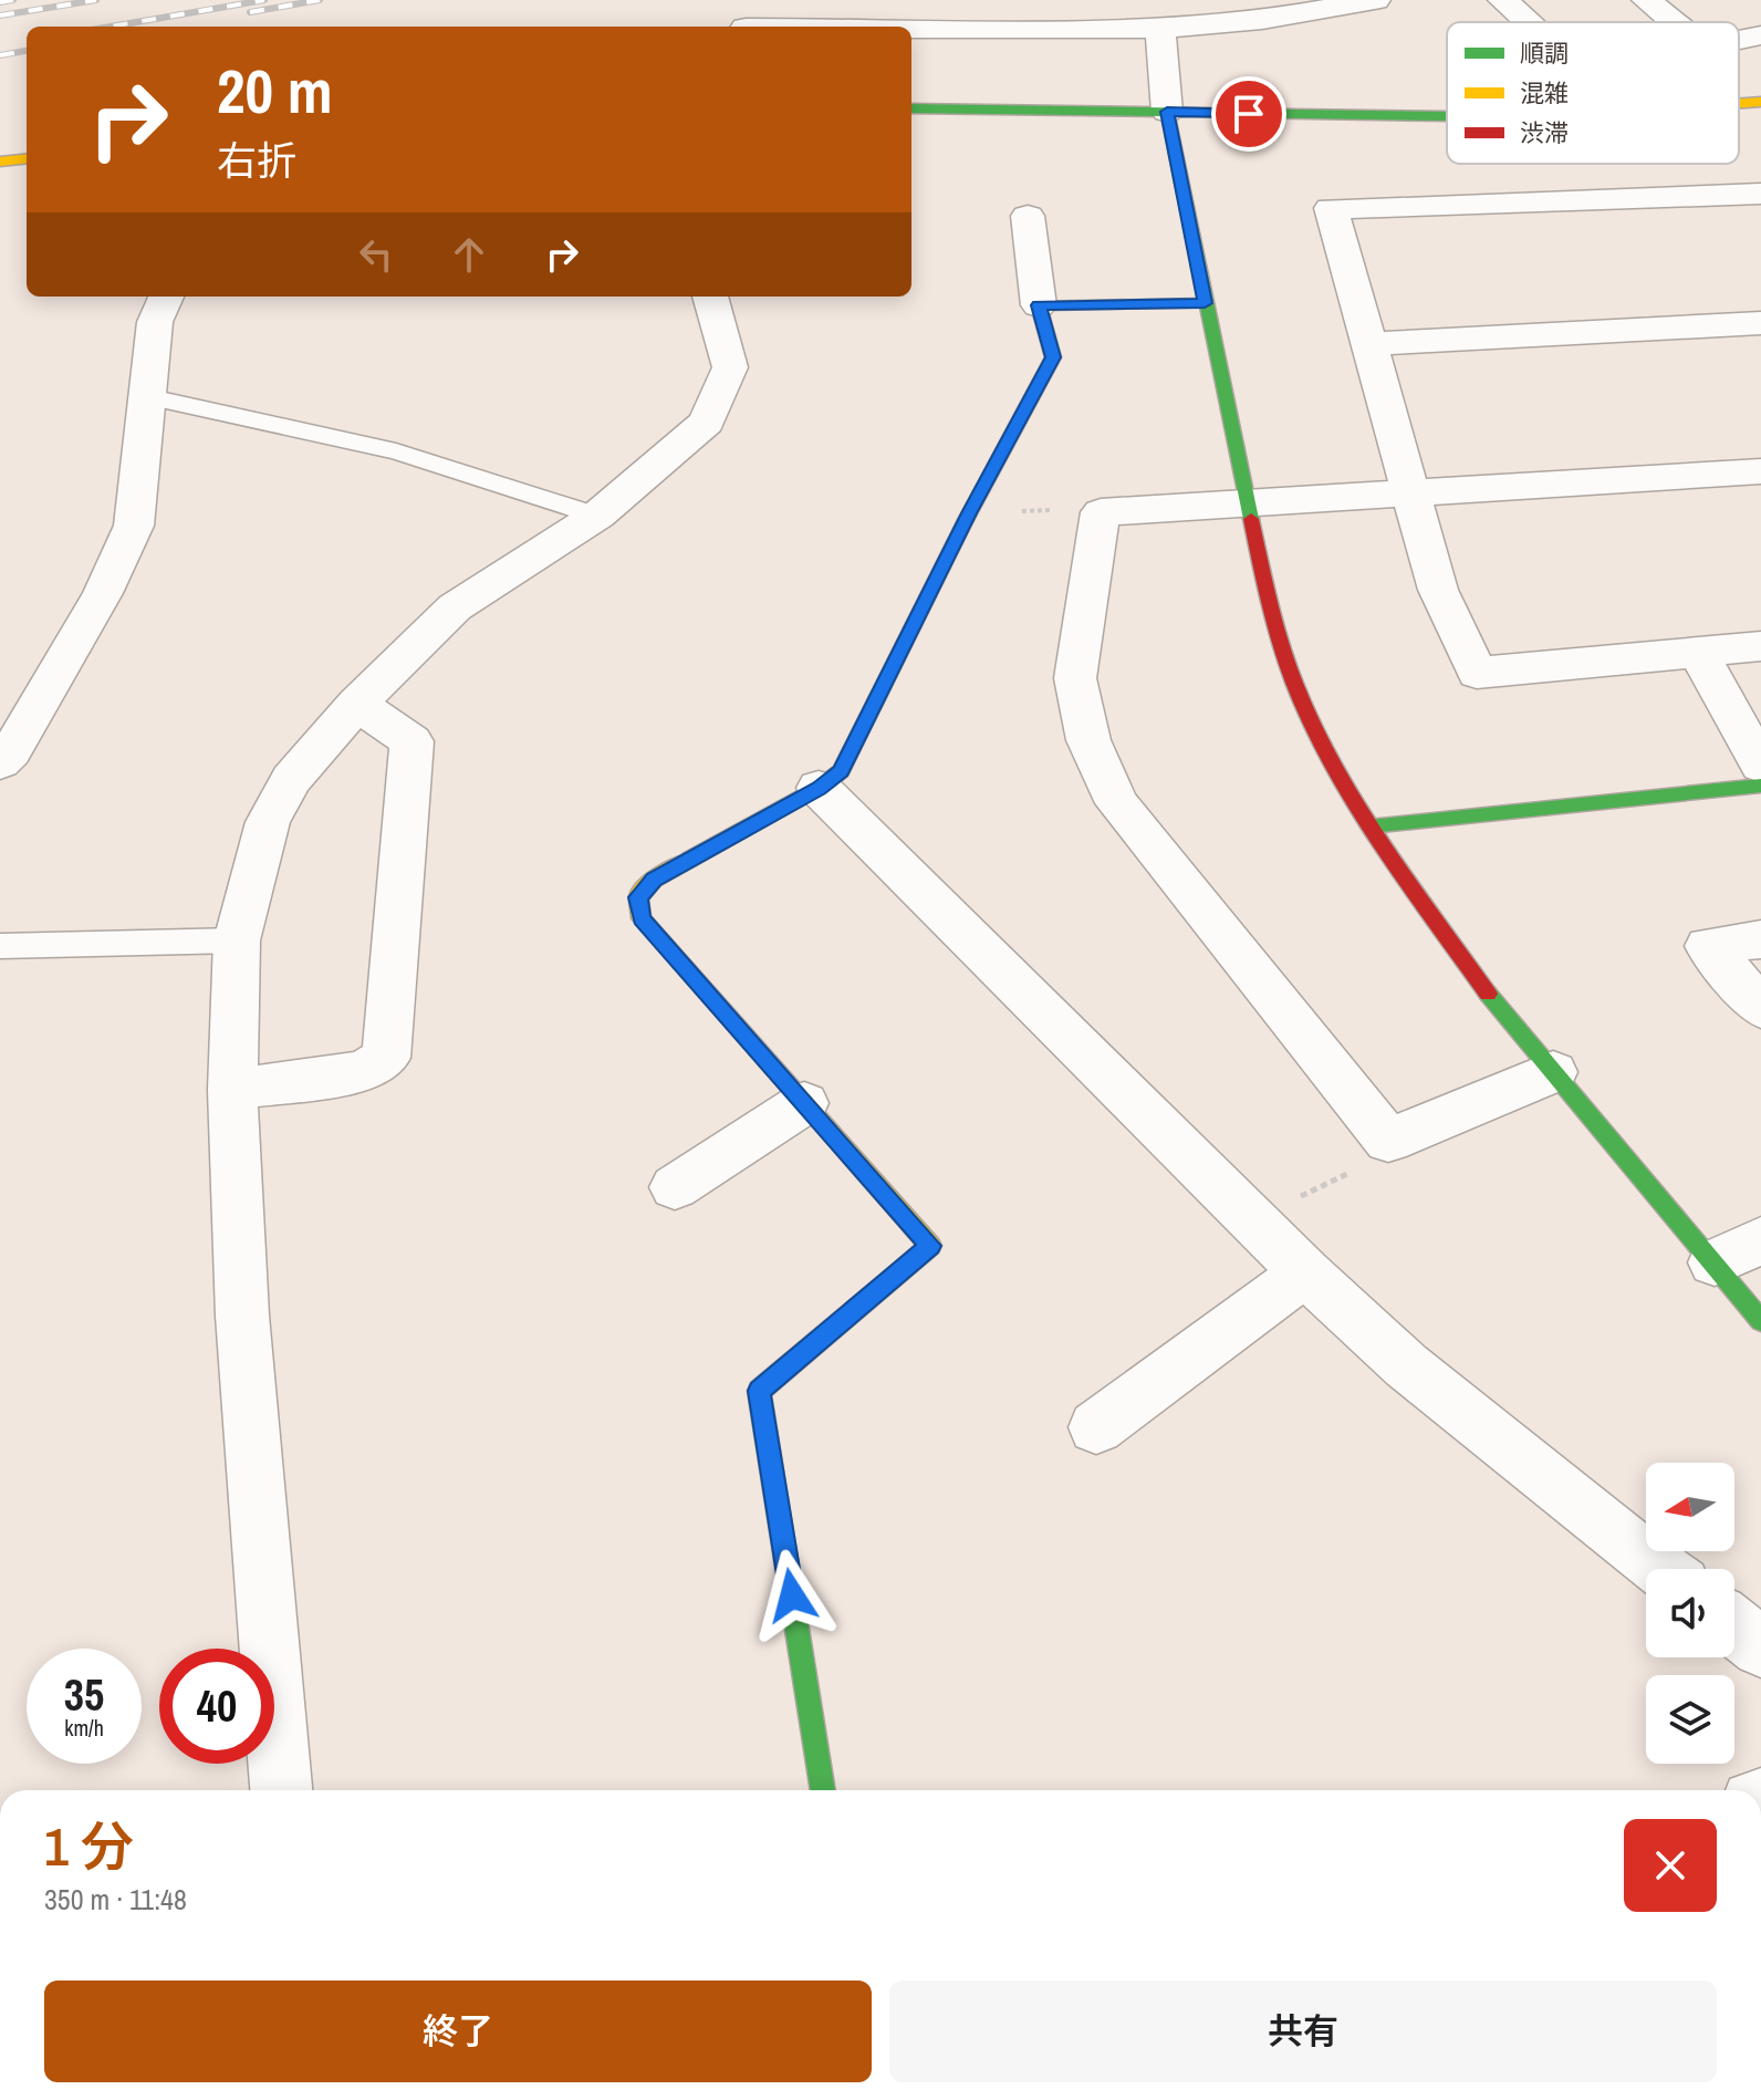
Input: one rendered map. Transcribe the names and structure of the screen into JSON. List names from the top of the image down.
{
  "legend": ["順調", "混雑", "渋滞"],
  "north": "left",
  "page": {
    "turn": ["20 m", "右折"],
    "speed": "35 km/h",
    "limit": "40",
    "heading": ["1 分", "350 m · 11:48"],
    "buttons": ["終了", "共有"]
  }
}
